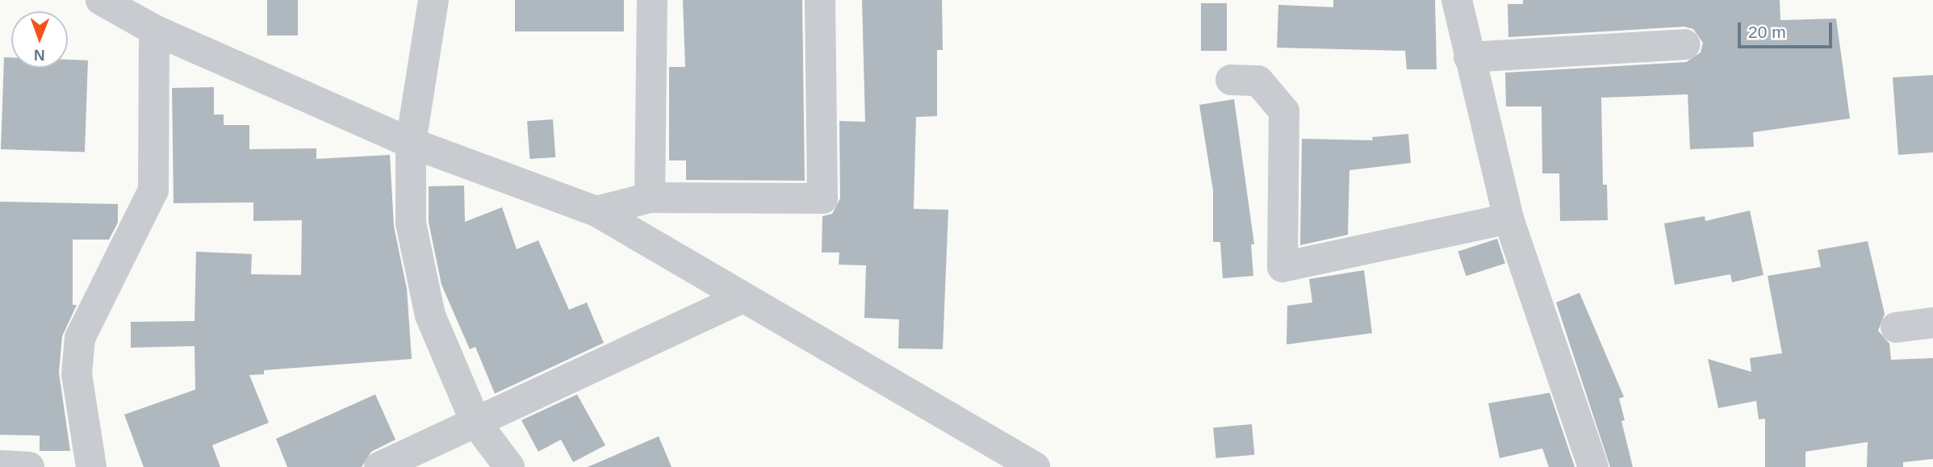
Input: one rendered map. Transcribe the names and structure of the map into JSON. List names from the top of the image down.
{
  "scale_bar": "20 m",
  "north": "bottom"
}
